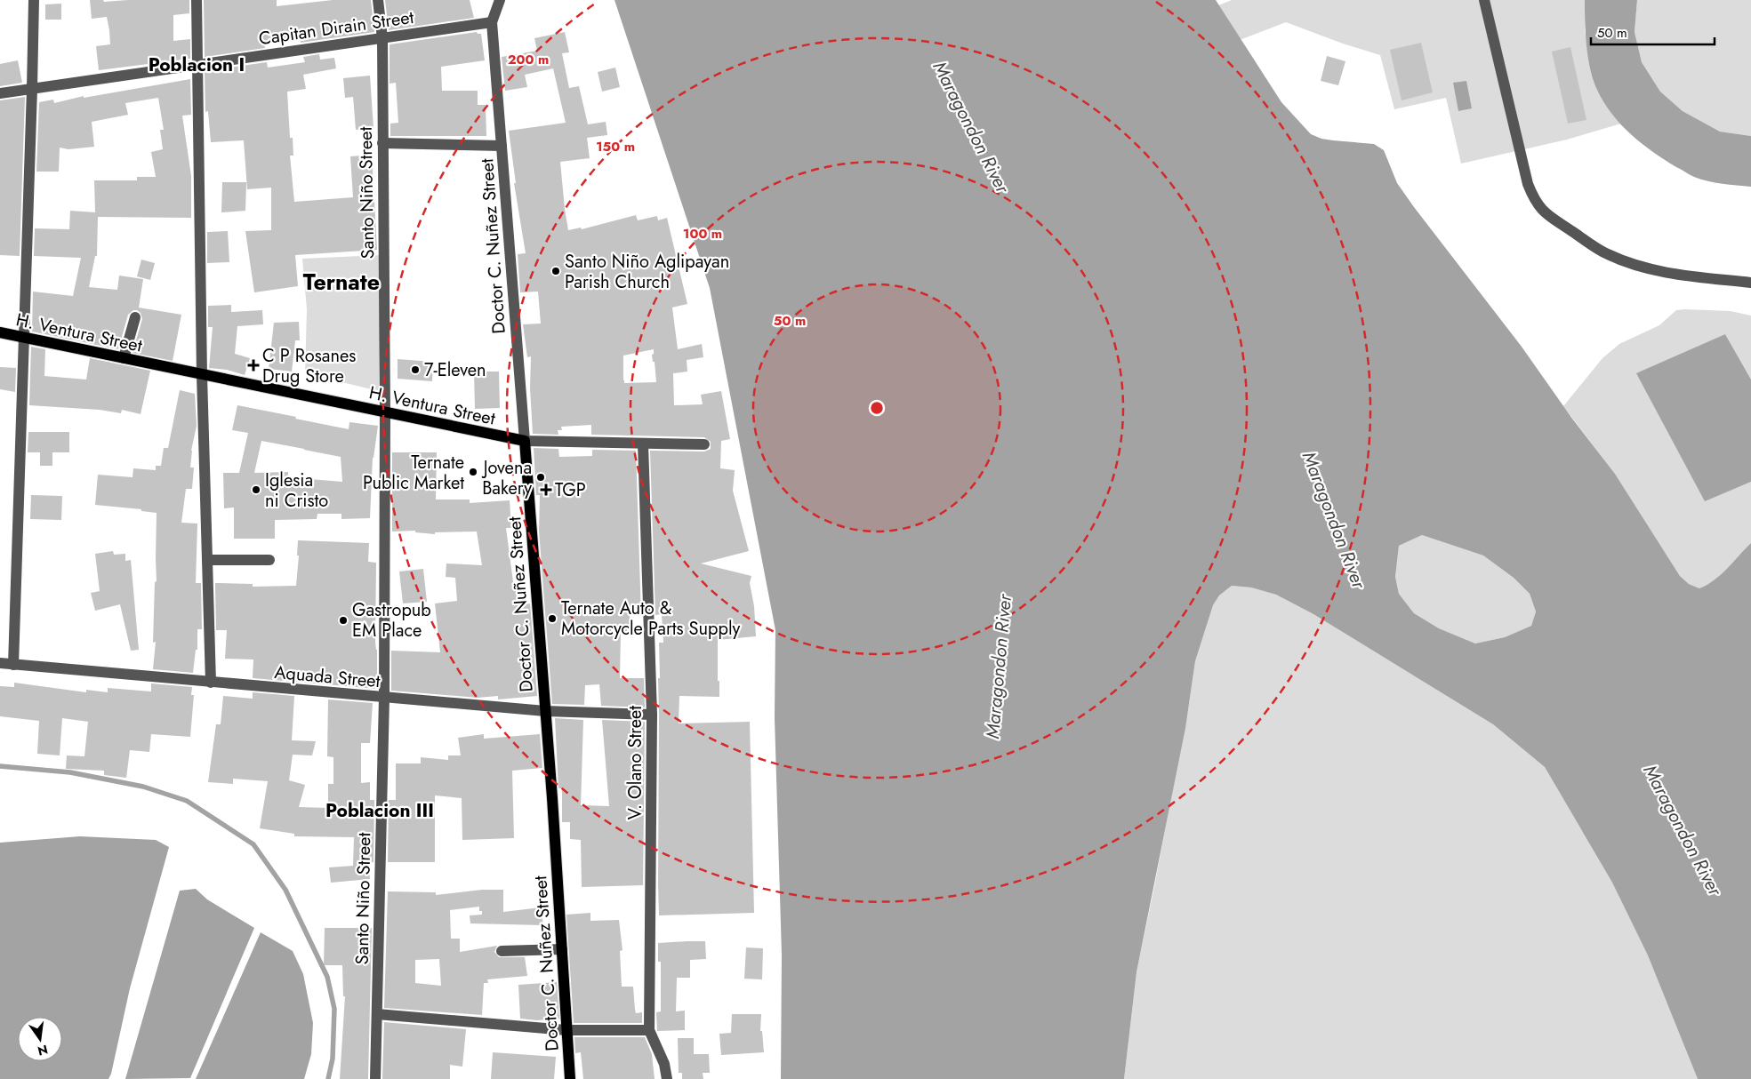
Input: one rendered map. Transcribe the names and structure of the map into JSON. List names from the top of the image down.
{
  "streets": {
    "main road": ["Doctor C. Nuñez Street", "H. Ventura Street"],
    "street": [
      "Capitan Dirain Street",
      "Santo Niño Street",
      "Aquada Street",
      "V. Olano Street"
    ]
  },
  "crossings": [
    ["Capitan Dirain Street", "Santo Niño Street"],
    ["Capitan Dirain Street", "Doctor C. Nuñez Street"],
    ["Santo Niño Street", "H. Ventura Street"],
    ["Santo Niño Street", "Aquada Street"],
    ["Doctor C. Nuñez Street", "H. Ventura Street"],
    ["Doctor C. Nuñez Street", "Aquada Street"],
    ["H. Ventura Street", "V. Olano Street"],
    ["Aquada Street", "V. Olano Street"]
  ],
  "districts": ["Poblacion I", "Ternate", "Poblacion III"],
  "water": ["Maragondon River"],
  "places": {
    "other": [
      "Santo Niño Aglipayan Parish Church",
      "7-Eleven",
      "Ternate Public Market",
      "Jovena Bakery",
      "Iglesia ni Cristo",
      "Ternate Auto & Motorcycle Parts Supply",
      "Gastropub EM Place"
    ],
    "health": ["C P Rosanes Drug Store", "TGP"]
  },
  "scale_bar": "50 m",
  "north": "bottom",
  "rings": [
    "200 m",
    "150 m",
    "100 m",
    "50 m"
  ]
}
